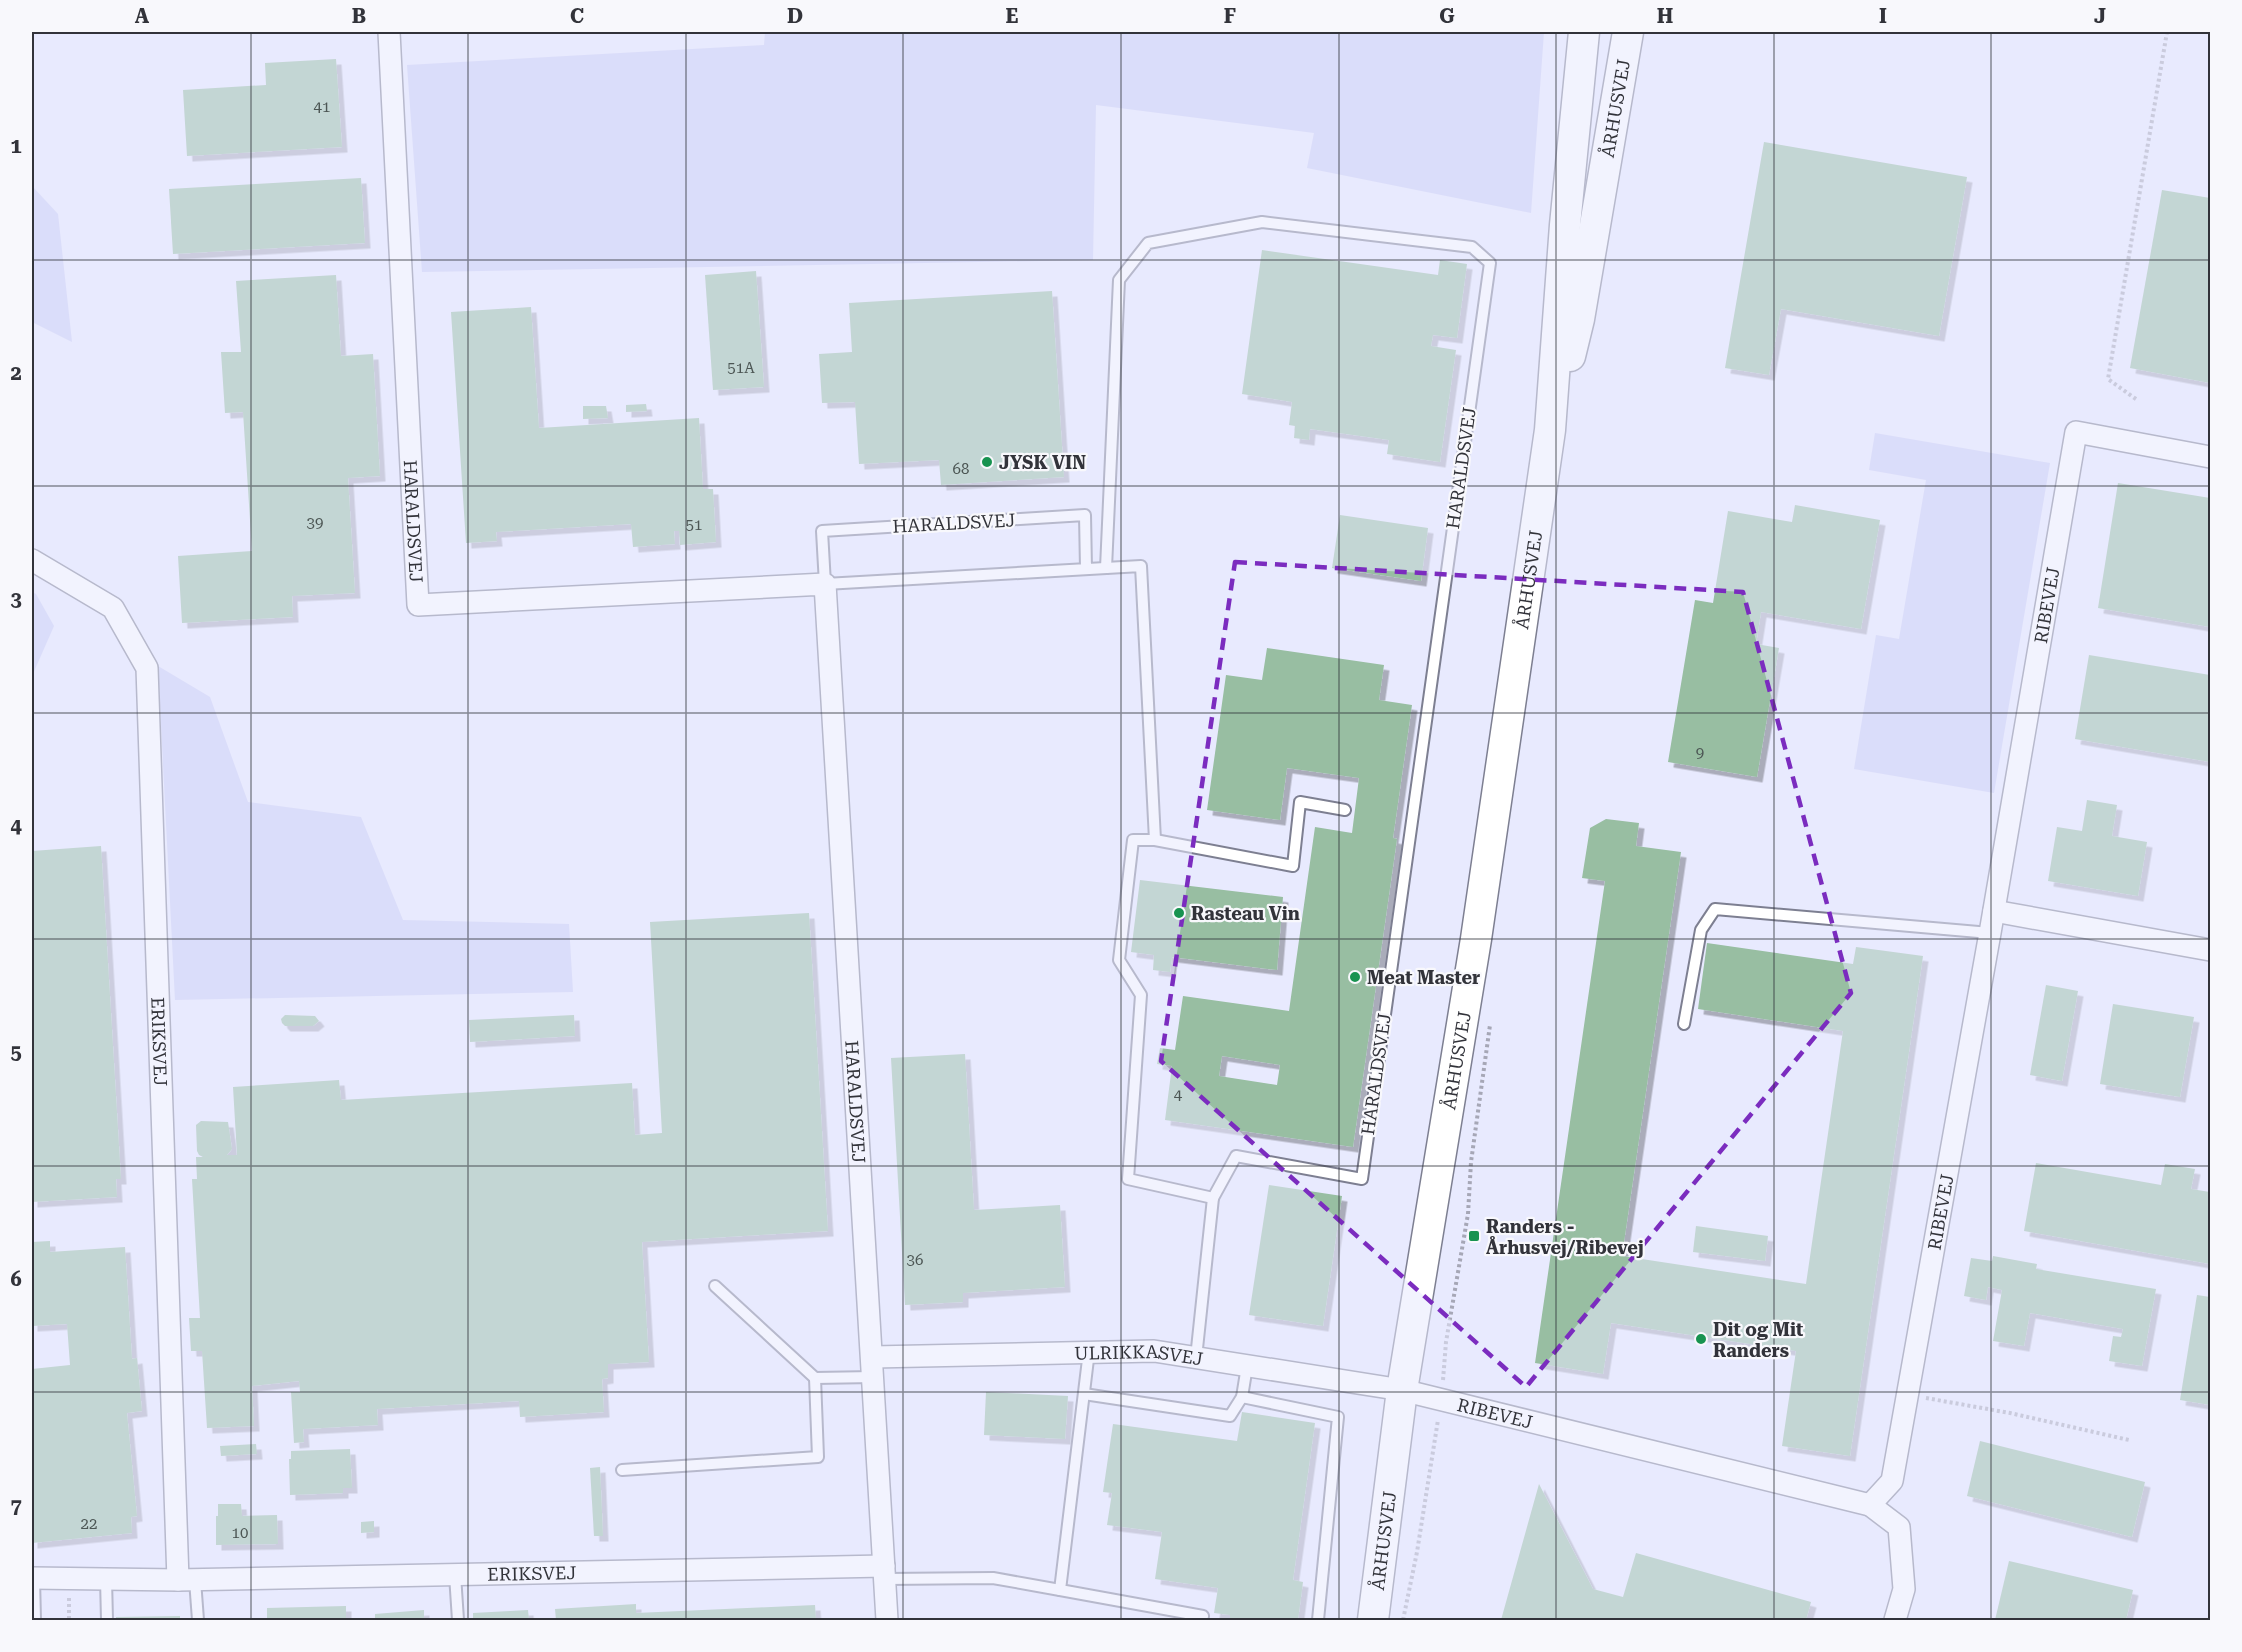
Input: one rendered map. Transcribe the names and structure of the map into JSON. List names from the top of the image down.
{
  "streets": {
    "main road": ["ÅRHUSVEJ"],
    "street": [
      "HARALDSVEJ",
      "RIBEVEJ",
      "ERIKSVEJ",
      "ULRIKKASVEJ"
    ]
  },
  "crossings": [
    ["ÅRHUSVEJ", "RIBEVEJ"],
    ["ÅRHUSVEJ", "ULRIKKASVEJ"],
    ["HARALDSVEJ", "ERIKSVEJ"],
    ["HARALDSVEJ", "ULRIKKASVEJ"],
    ["RIBEVEJ", "ULRIKKASVEJ"]
  ],
  "places": {
    "other": [
      "JYSK VIN",
      "Rasteau Vin",
      "Meat Master",
      "Dit og Mit Randers"
    ],
    "transit": ["Randers - Århusvej/Ribevej"]
  },
  "house_numbers": [
    "41",
    "51A",
    "68",
    "39",
    "51",
    "9",
    "4",
    "36",
    "22",
    "10"
  ],
  "grid": {
    "columns": [
      "A",
      "B",
      "C",
      "D",
      "E",
      "F",
      "G",
      "H",
      "I",
      "J"
    ],
    "rows": [
      "1",
      "2",
      "3",
      "4",
      "5",
      "6",
      "7"
    ]
  }
}
